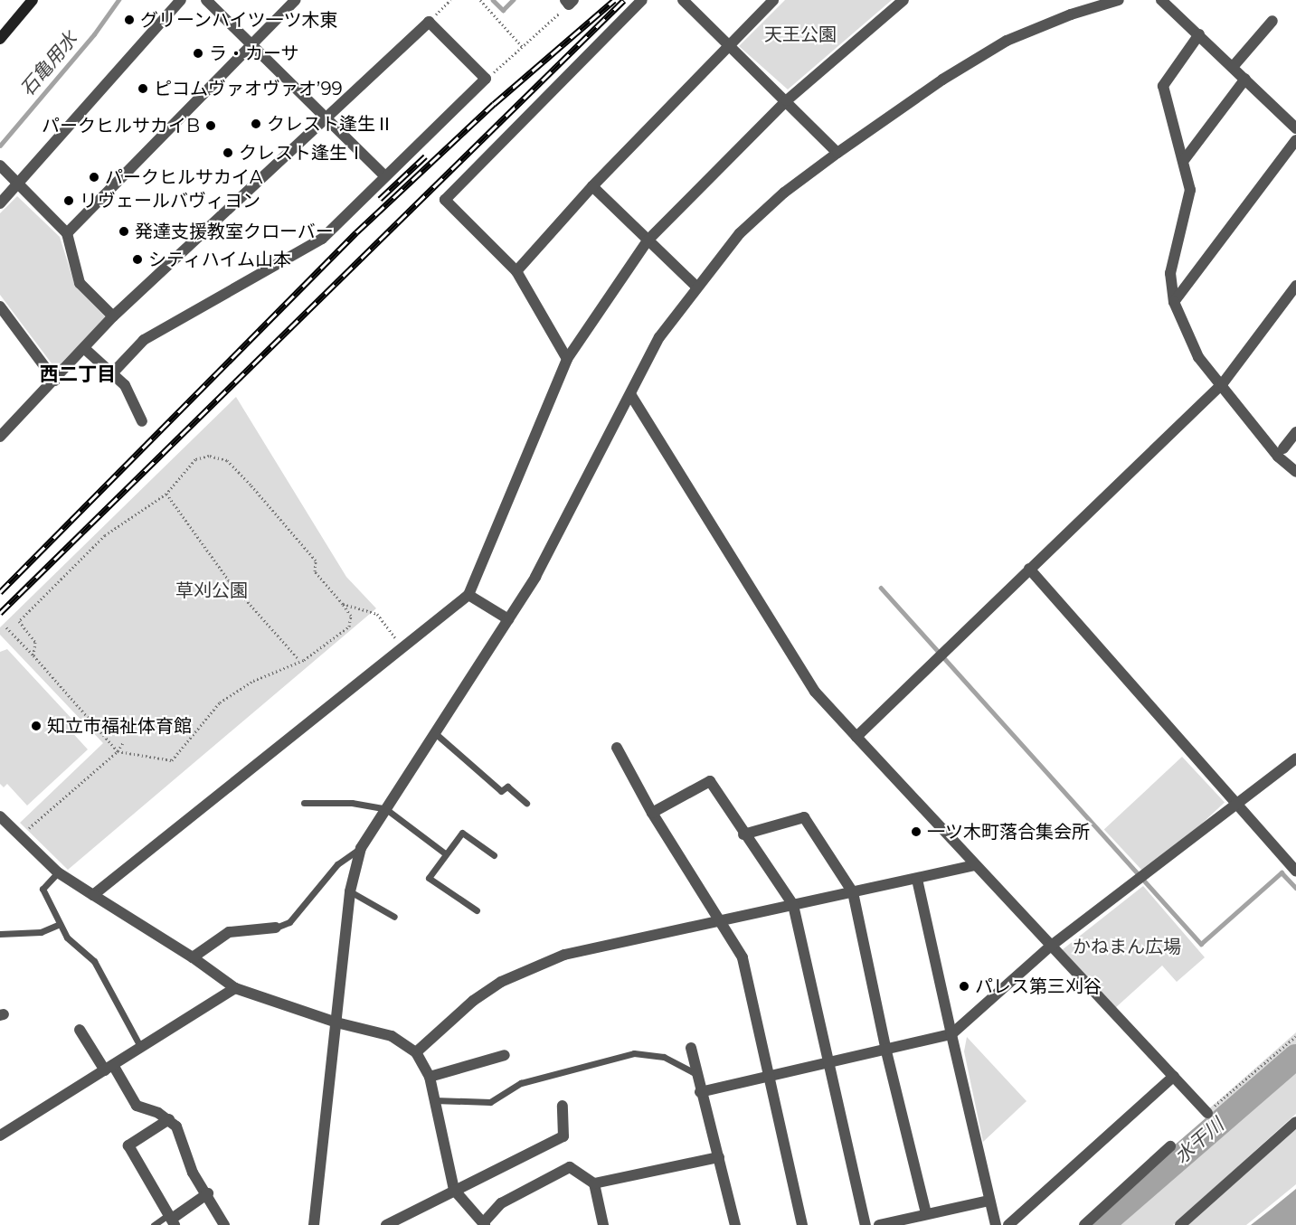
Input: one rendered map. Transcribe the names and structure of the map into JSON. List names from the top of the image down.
{
  "districts": ["西二丁目"],
  "water": ["石亀用水", "水干川"],
  "parks": ["天王公園", "草刈公園", "かねまん広場"],
  "places": [
    "グリーンハイツ一ツ木東",
    "ラ・カーサ",
    "ピコムヴァオヴァオ’99",
    "クレスト逢生Ⅱ",
    "パークヒルサカイB",
    "クレスト逢生Ⅰ",
    "パークヒルサカイA",
    "リヴェールバヴィヨン",
    "発達支援教室クローバー",
    "シティハイム山本",
    "知立市福祉体育館",
    "一ツ木町落合集会所",
    "パレス第三刈谷"
  ]
}
